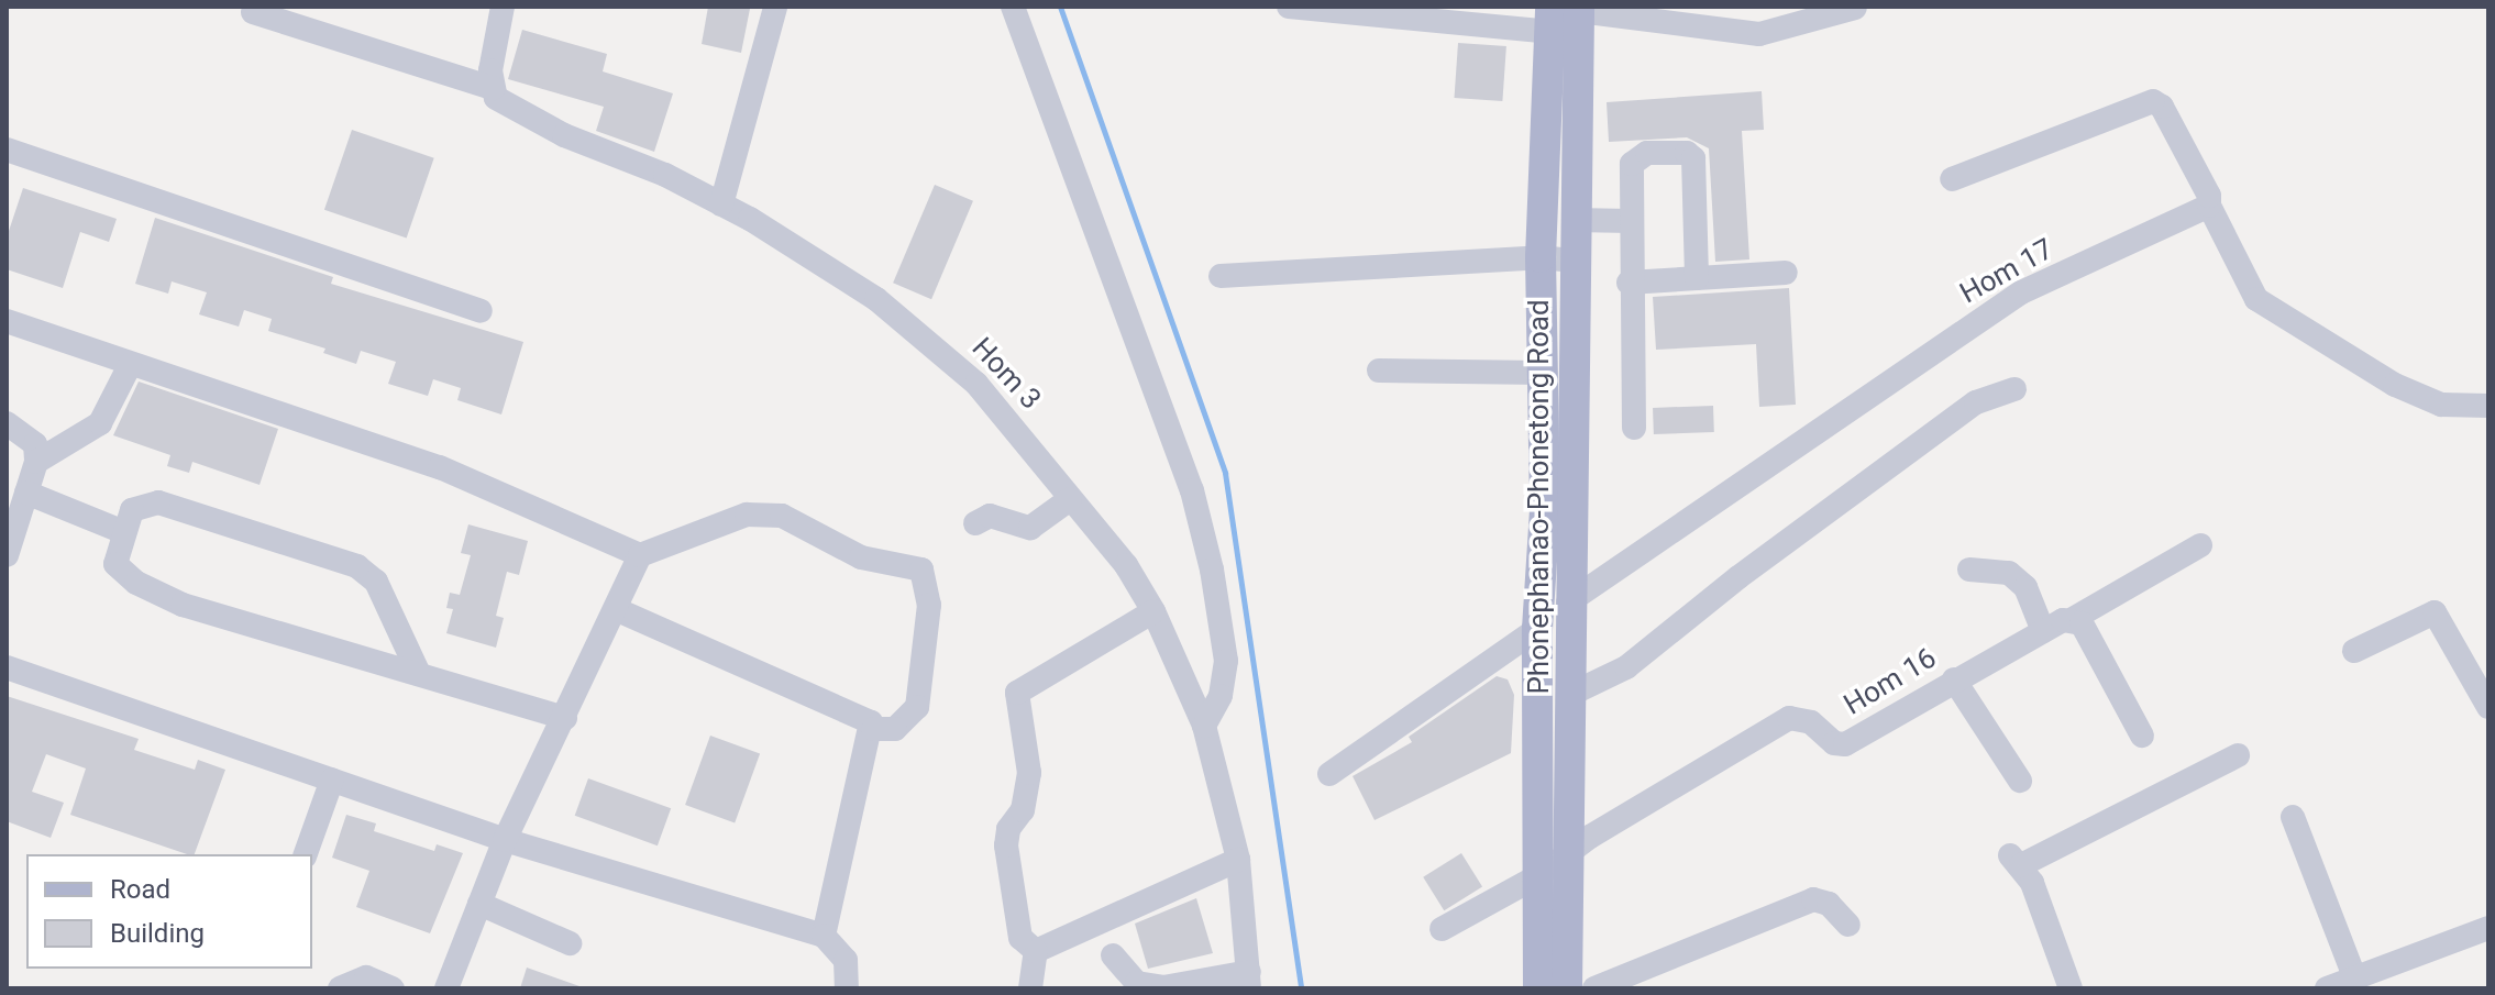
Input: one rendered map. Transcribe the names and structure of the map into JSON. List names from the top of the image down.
{
  "streets": {
    "main road": ["Phonephanao-Phonetong Road"],
    "street": ["Hom 17", "Hom 3", "Hom 16"]
  },
  "crossings": [
    ["Hom 17", "Phonephanao-Phonetong Road"],
    ["Phonephanao-Phonetong Road", "Hom 16"]
  ],
  "legend": ["Road", "Building"]
}
